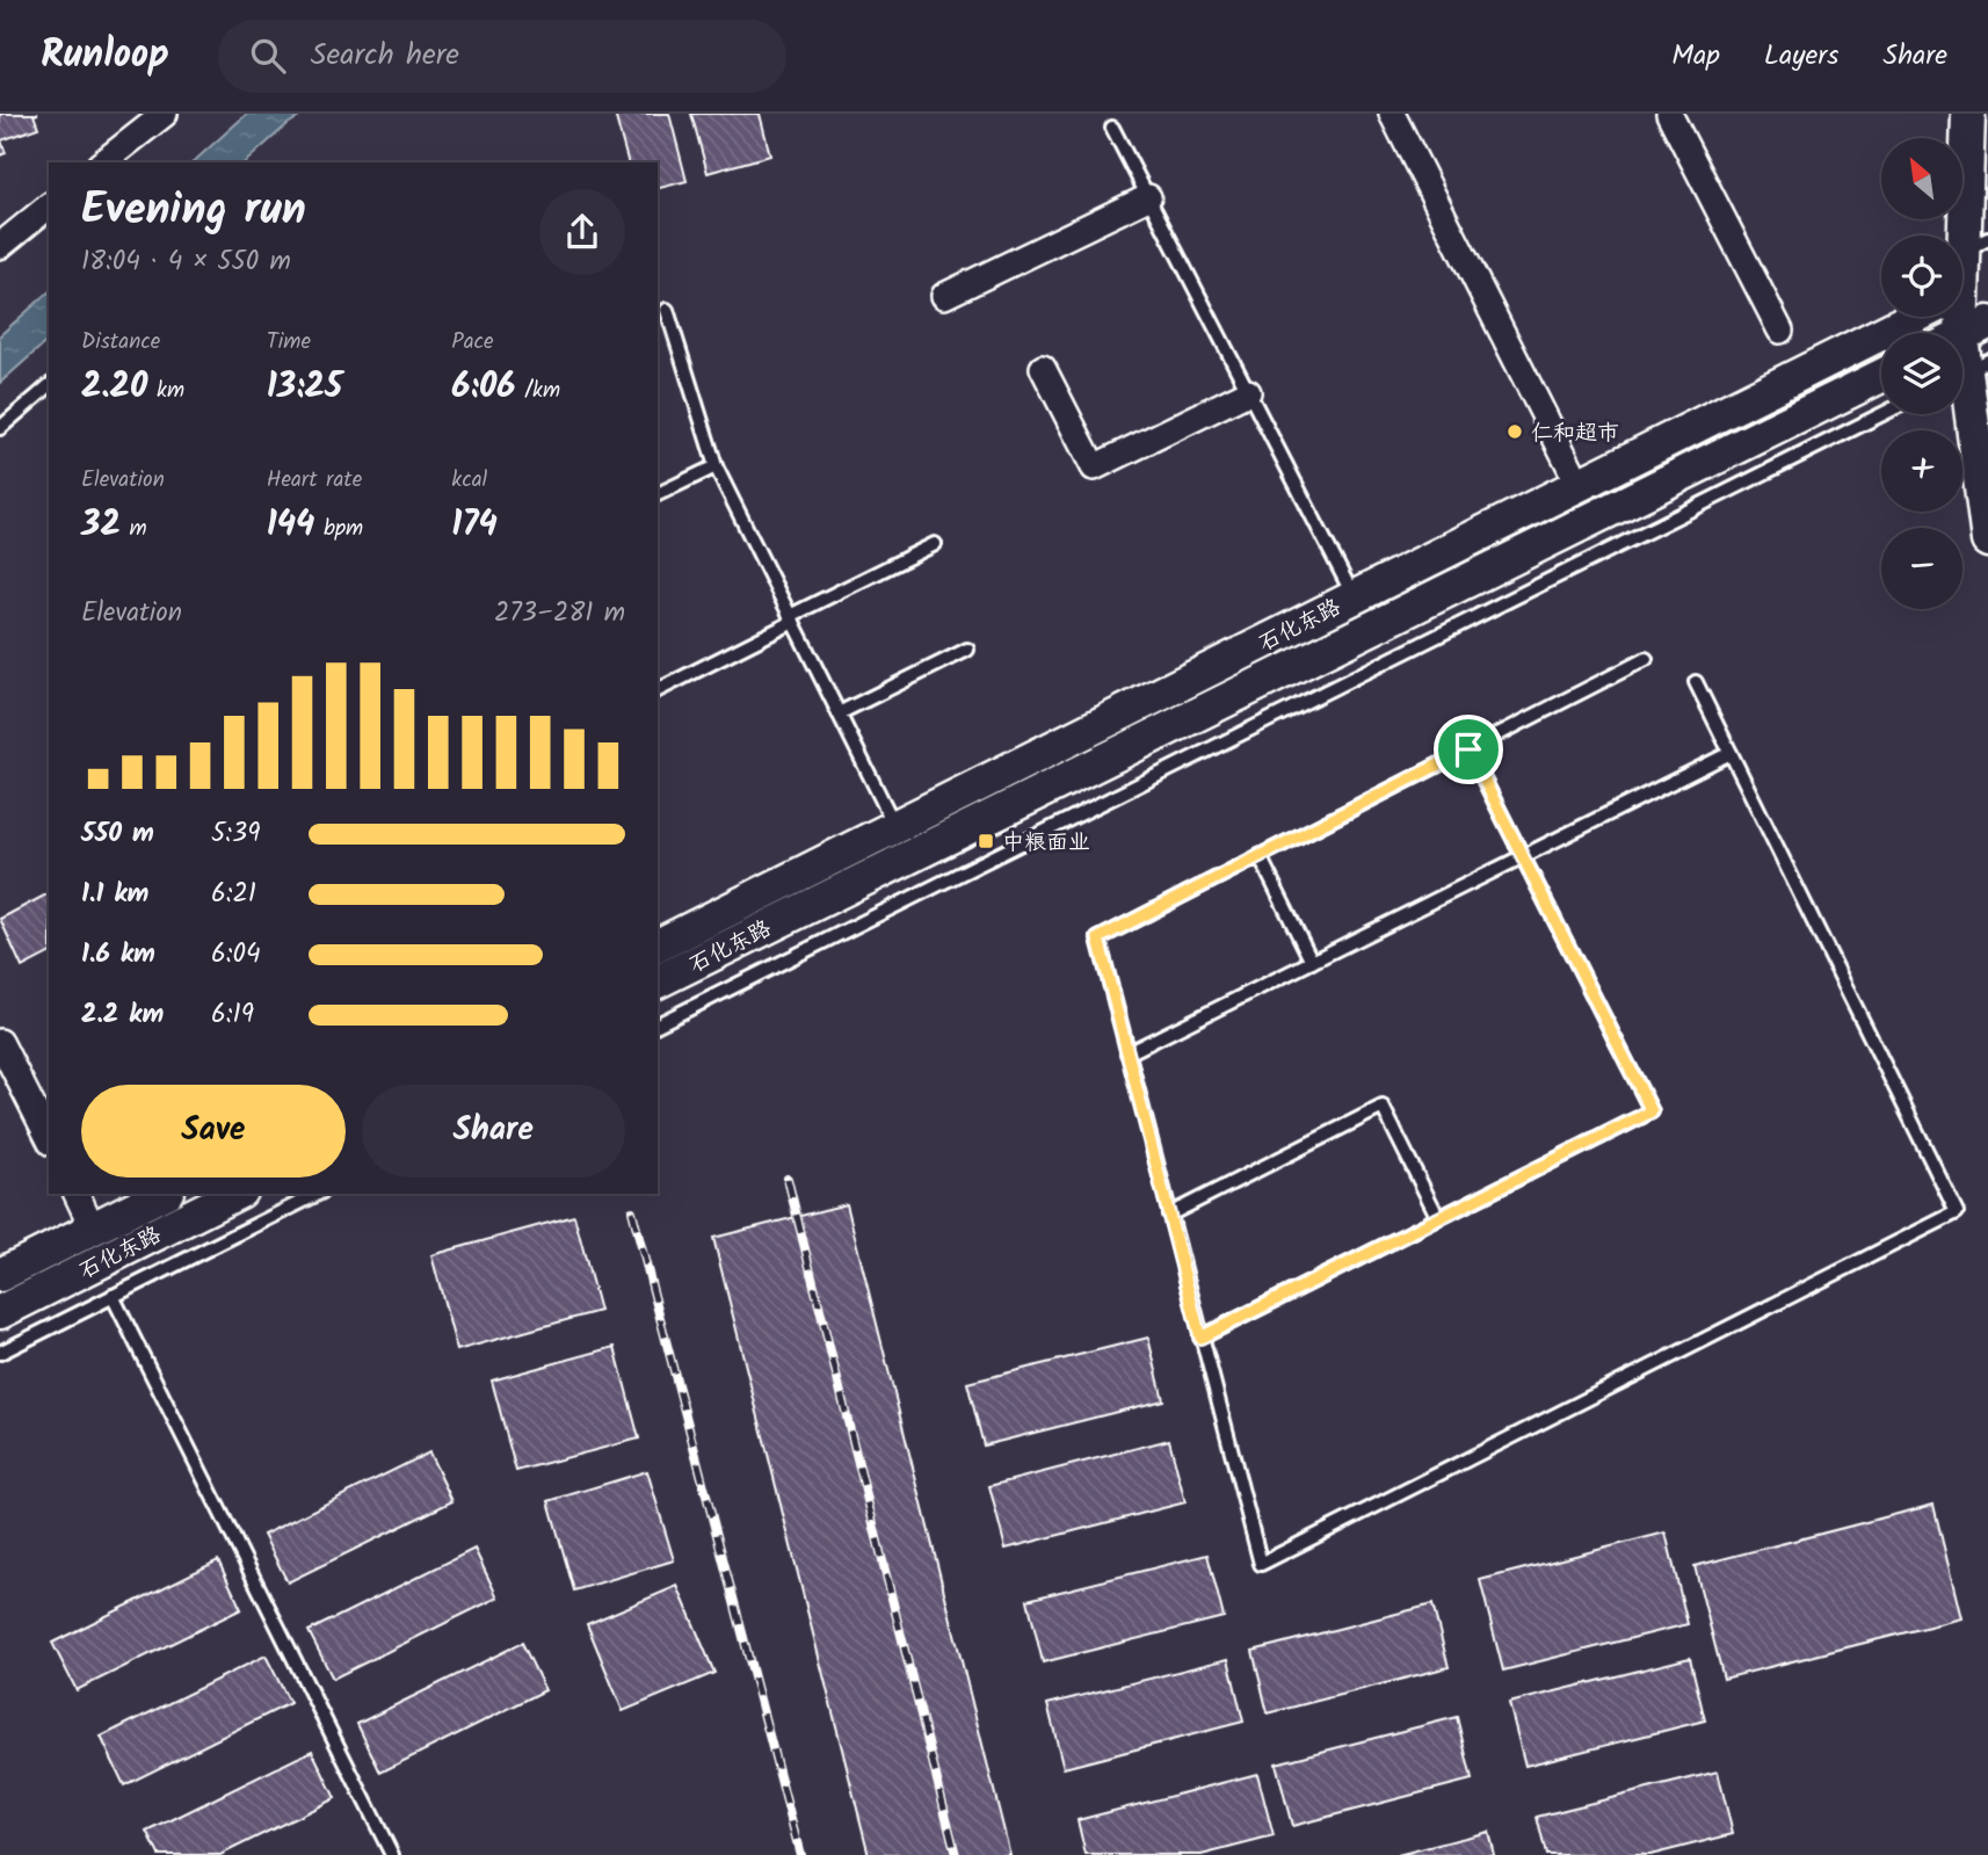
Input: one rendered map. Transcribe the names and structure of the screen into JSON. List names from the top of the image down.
{
  "streets": {
    "main road": ["石化东路"]
  },
  "places": {
    "other": ["仁和超市"],
    "transit": ["中粮面业"]
  },
  "north": "top left",
  "page": {
    "header": "Runloop",
    "search": "Search here",
    "nav": ["Map", "Layers", "Share"],
    "map_buttons": ["+", "−"],
    "heading": ["Evening run", "18:04 · 4 × 550 m"],
    "stats": [
      ["Distance", "2.20 km"],
      ["Time", "13:25"],
      ["Pace", "6:06 /km"],
      ["Elevation", "32 m"],
      ["Heart rate", "144 bpm"],
      ["kcal", "174"]
    ],
    "chart": ["Elevation", "273–281 m"],
    "list": [
      {
        "name": "550 m",
        "note": "5:39"
      },
      {
        "name": "1.1 km",
        "note": "6:21"
      },
      {
        "name": "1.6 km",
        "note": "6:04"
      },
      {
        "name": "2.2 km",
        "note": "6:19"
      }
    ],
    "buttons": ["Save", "Share"]
  }
}
